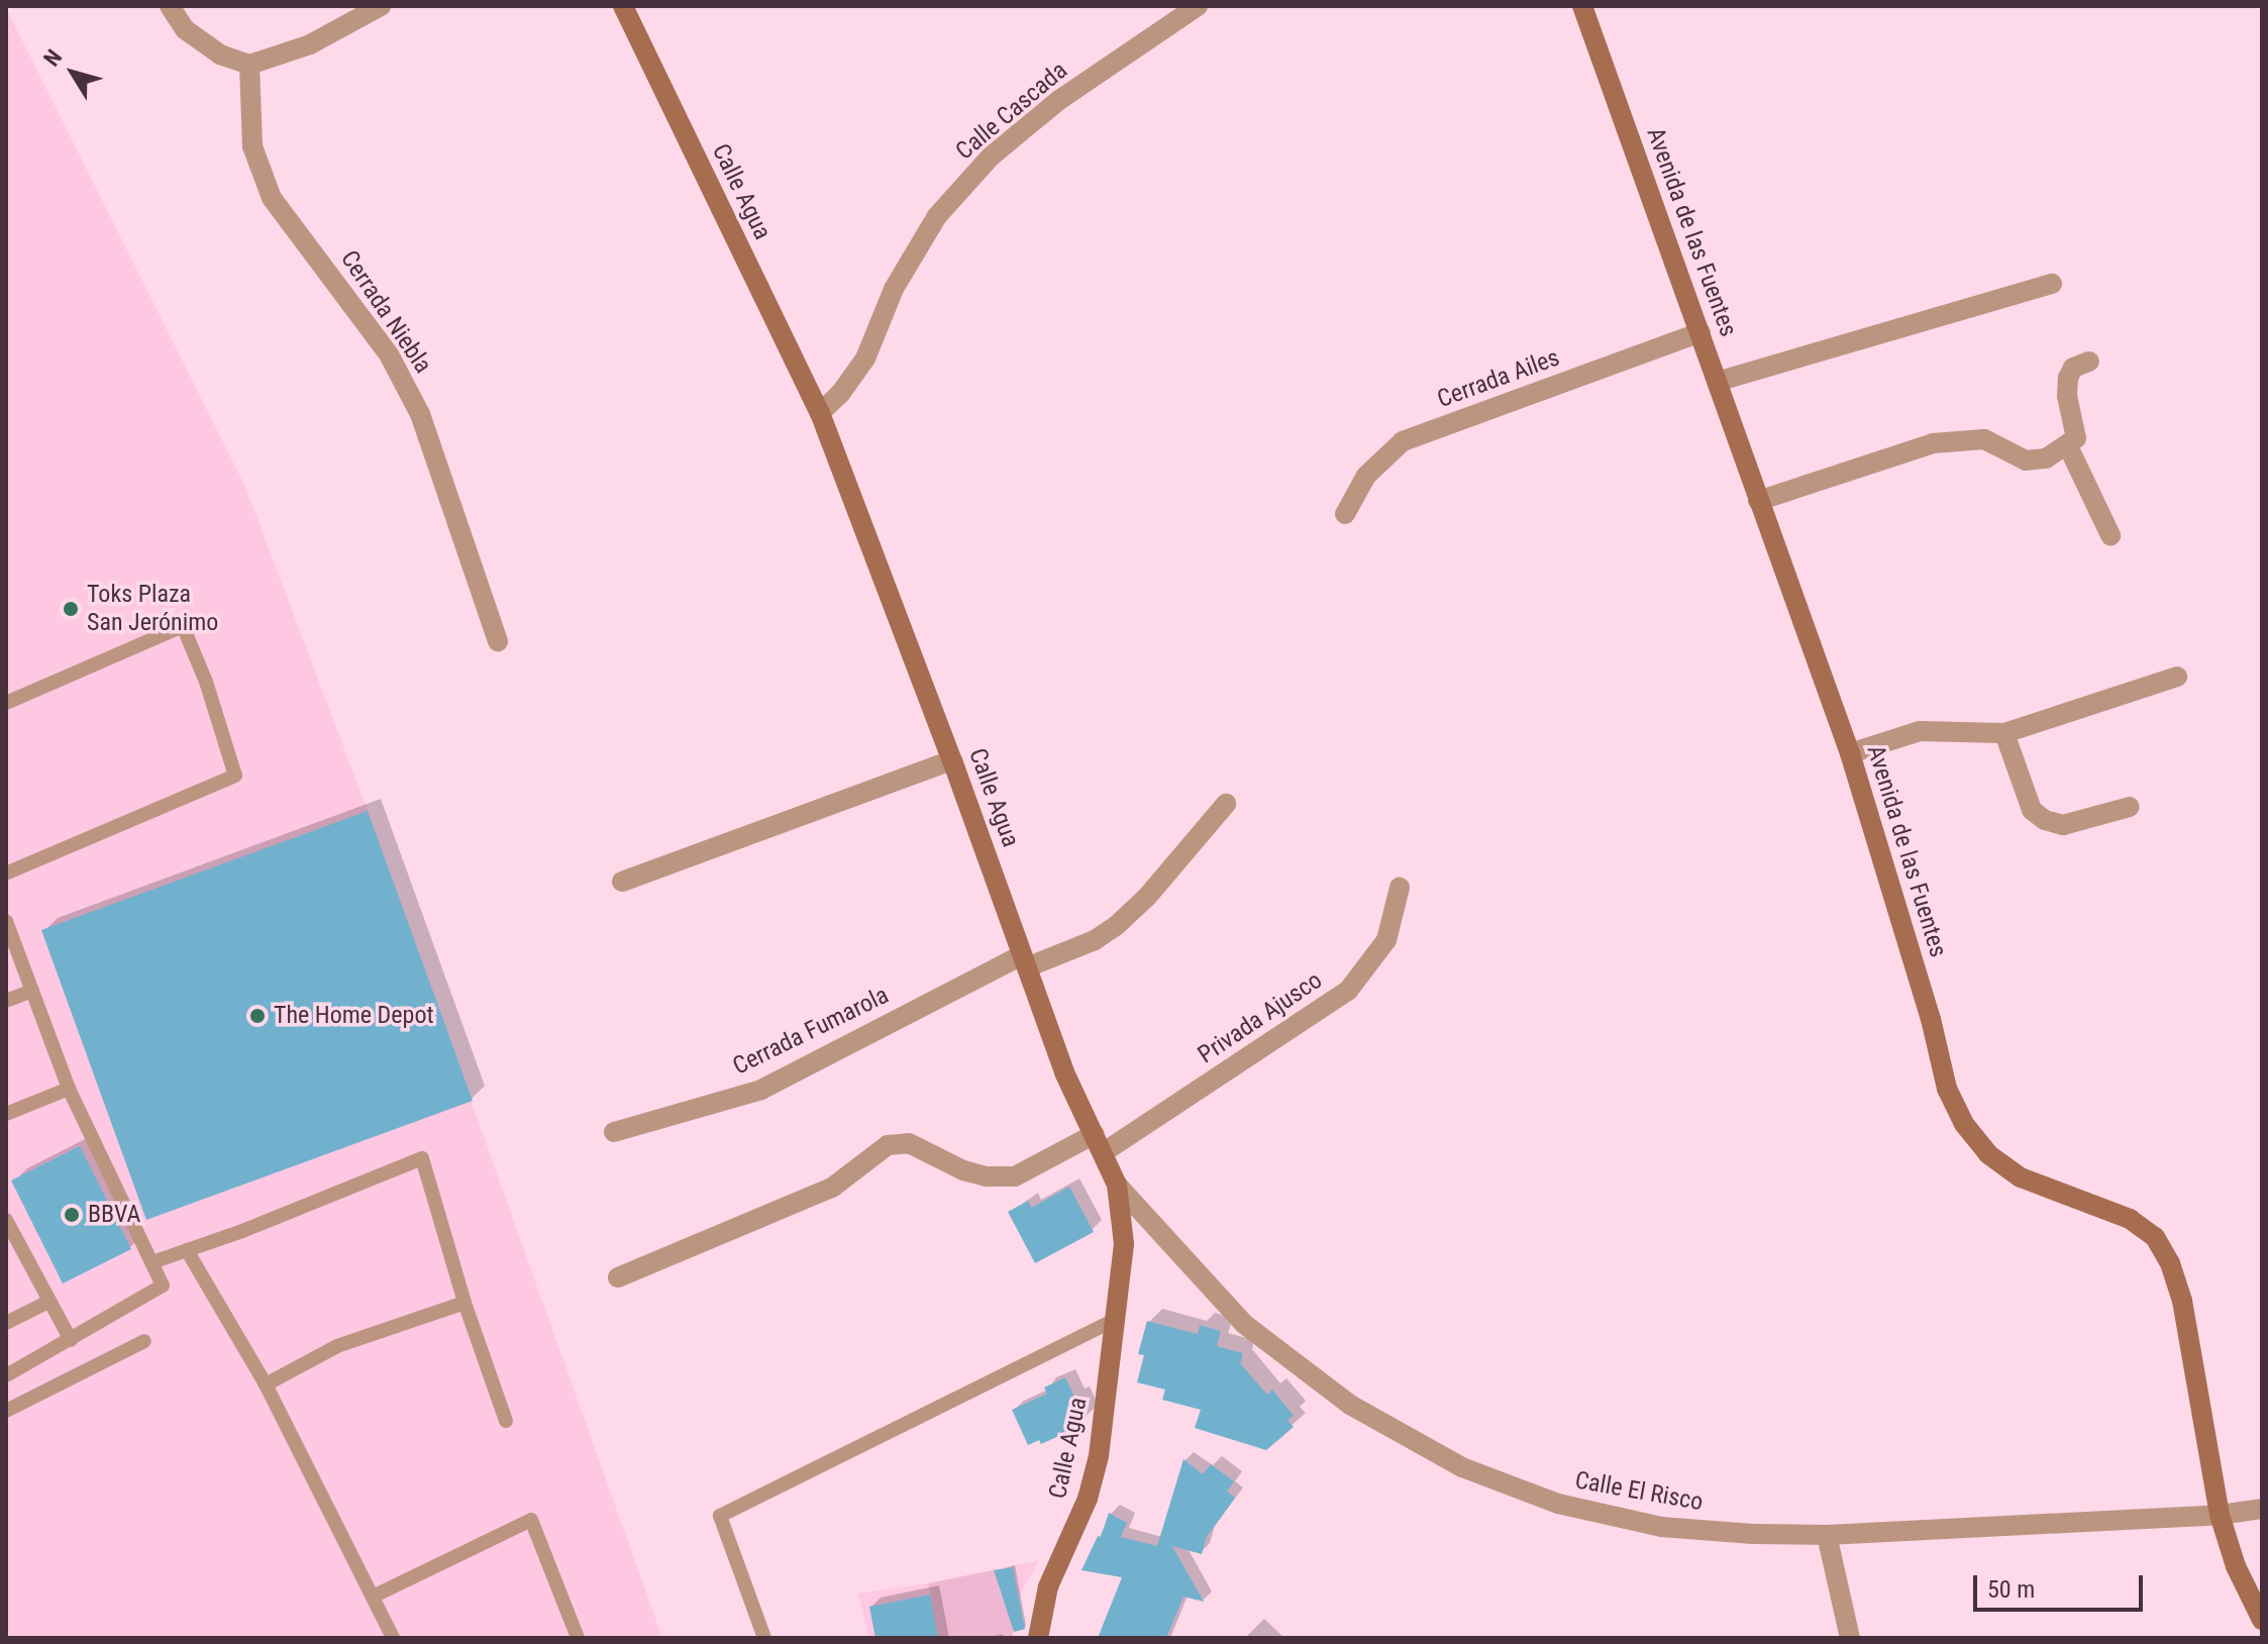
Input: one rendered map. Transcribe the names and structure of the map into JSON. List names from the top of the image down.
{
  "streets": {
    "street": [
      "Calle Cascada",
      "Calle Agua",
      "Avenida de las Fuentes",
      "Cerrada Niebla",
      "Cerrada Ailes",
      "Privada Ajusco",
      "Cerrada Fumarola",
      "Calle El Risco"
    ]
  },
  "crossings": [
    ["Calle Cascada", "Calle Agua"],
    ["Calle Agua", "Privada Ajusco"],
    ["Calle Agua", "Cerrada Fumarola"],
    ["Calle Agua", "Calle El Risco"],
    ["Avenida de las Fuentes", "Cerrada Ailes"],
    ["Avenida de las Fuentes", "Calle El Risco"]
  ],
  "places": ["Toks Plaza San Jerónimo", "The Home Depot", "BBVA"],
  "scale_bar": "50 m",
  "north": "top left"
}
